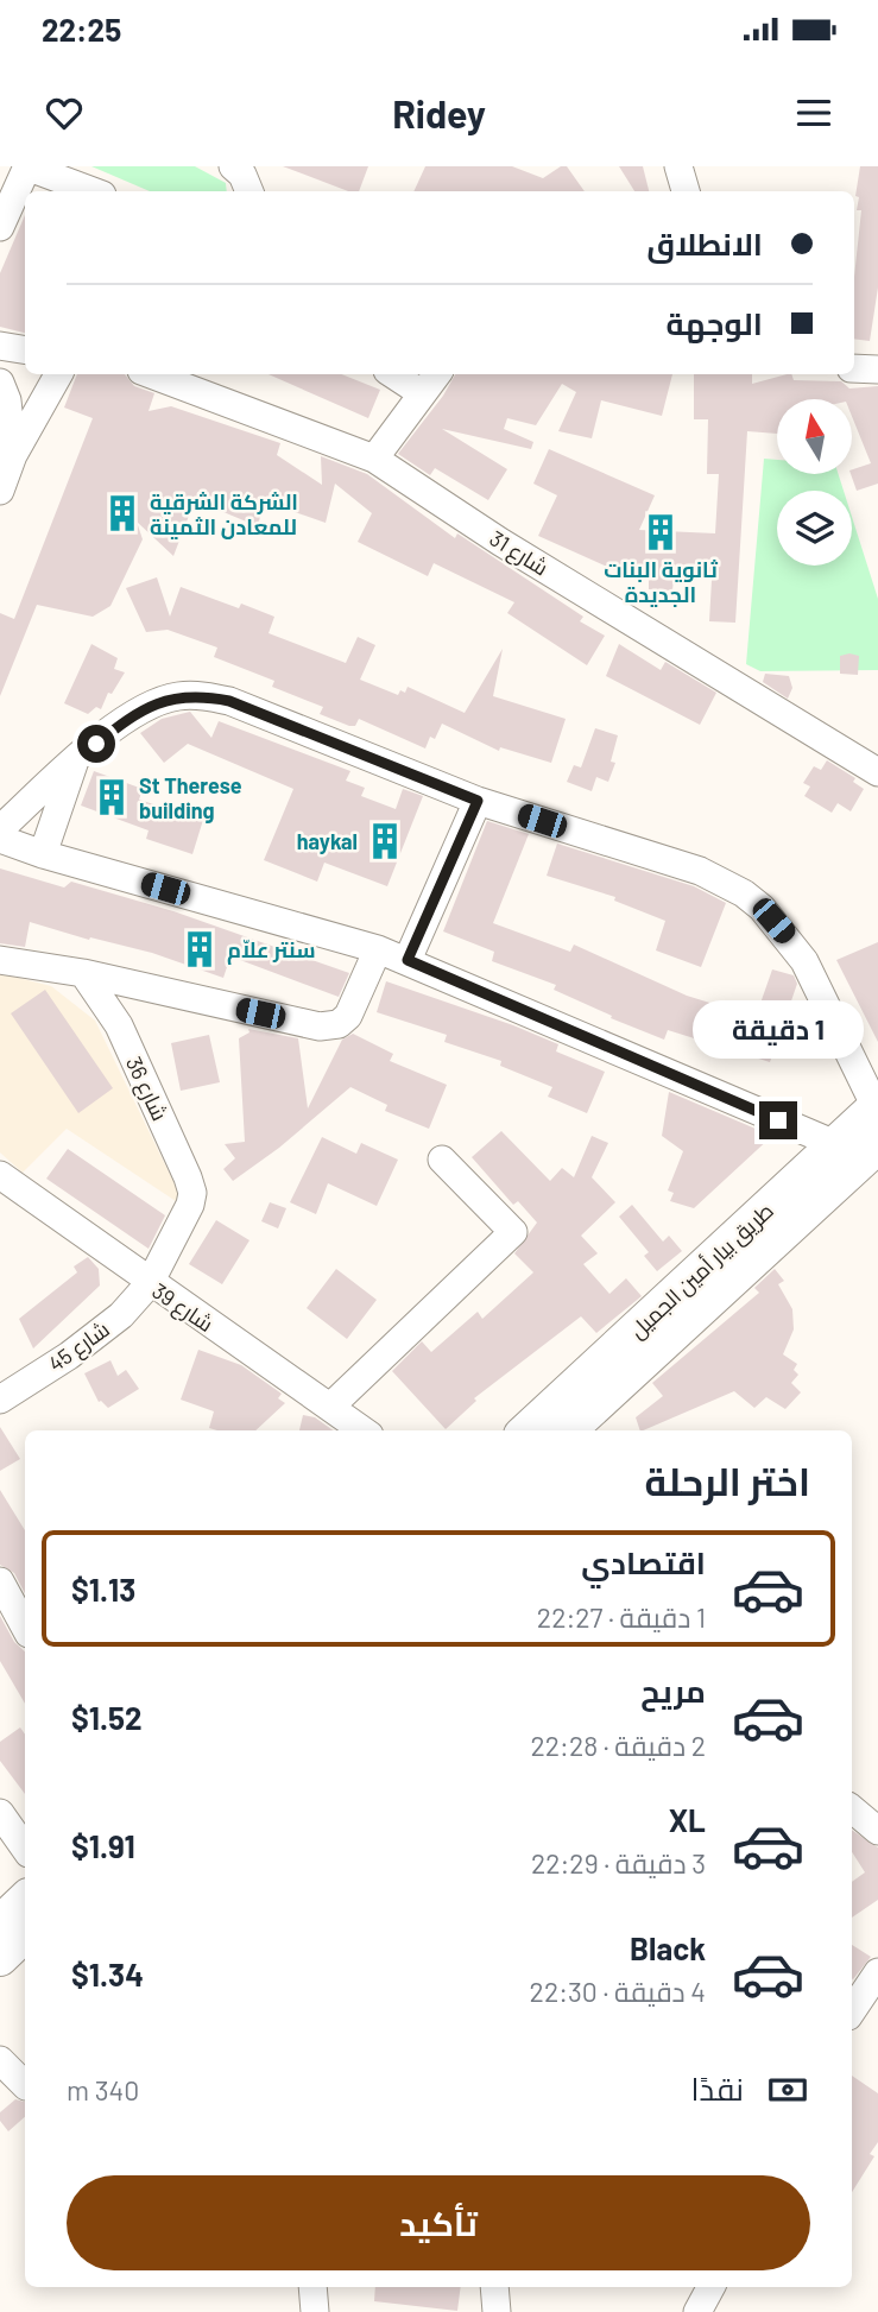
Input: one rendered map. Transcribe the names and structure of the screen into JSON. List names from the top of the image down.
{
  "streets": {
    "main road": ["طريق بيار أمين الجميل"],
    "street": [
      "شارع 31",
      "شارع 36",
      "شارع 39",
      "شارع 45"
    ]
  },
  "crossings": [
    ["شارع 36", "شارع 39"],
    ["شارع 36", "شارع 45"],
    ["شارع 39", "شارع 45"]
  ],
  "places": {
    "building": [
      "الشركة الشرقية للمعادن الثمينة",
      "ثانوية البنات الجديدة",
      "St Therese building",
      "haykal",
      "سنتر علاّم"
    ]
  },
  "north": "top",
  "page": {
    "status": "22:25",
    "header": "Ridey",
    "banner": ["الانطلاق", "الوجهة"],
    "bubble": "1 دقيقة",
    "heading": "اختر الرحلة",
    "list": [
      {
        "name": "اقتصادي",
        "note": "1 دقيقة · 22:27",
        "value": "$1.13"
      },
      {
        "name": "مريح",
        "note": "2 دقيقة · 22:28",
        "value": "$1.52"
      },
      {
        "name": "XL",
        "note": "3 دقيقة · 22:29",
        "value": "$1.91"
      },
      {
        "name": "Black",
        "note": "4 دقيقة · 22:30",
        "value": "$1.34"
      }
    ],
    "pay": ["نقدًا", "340 m"],
    "buttons": "تأكيد"
  }
}
